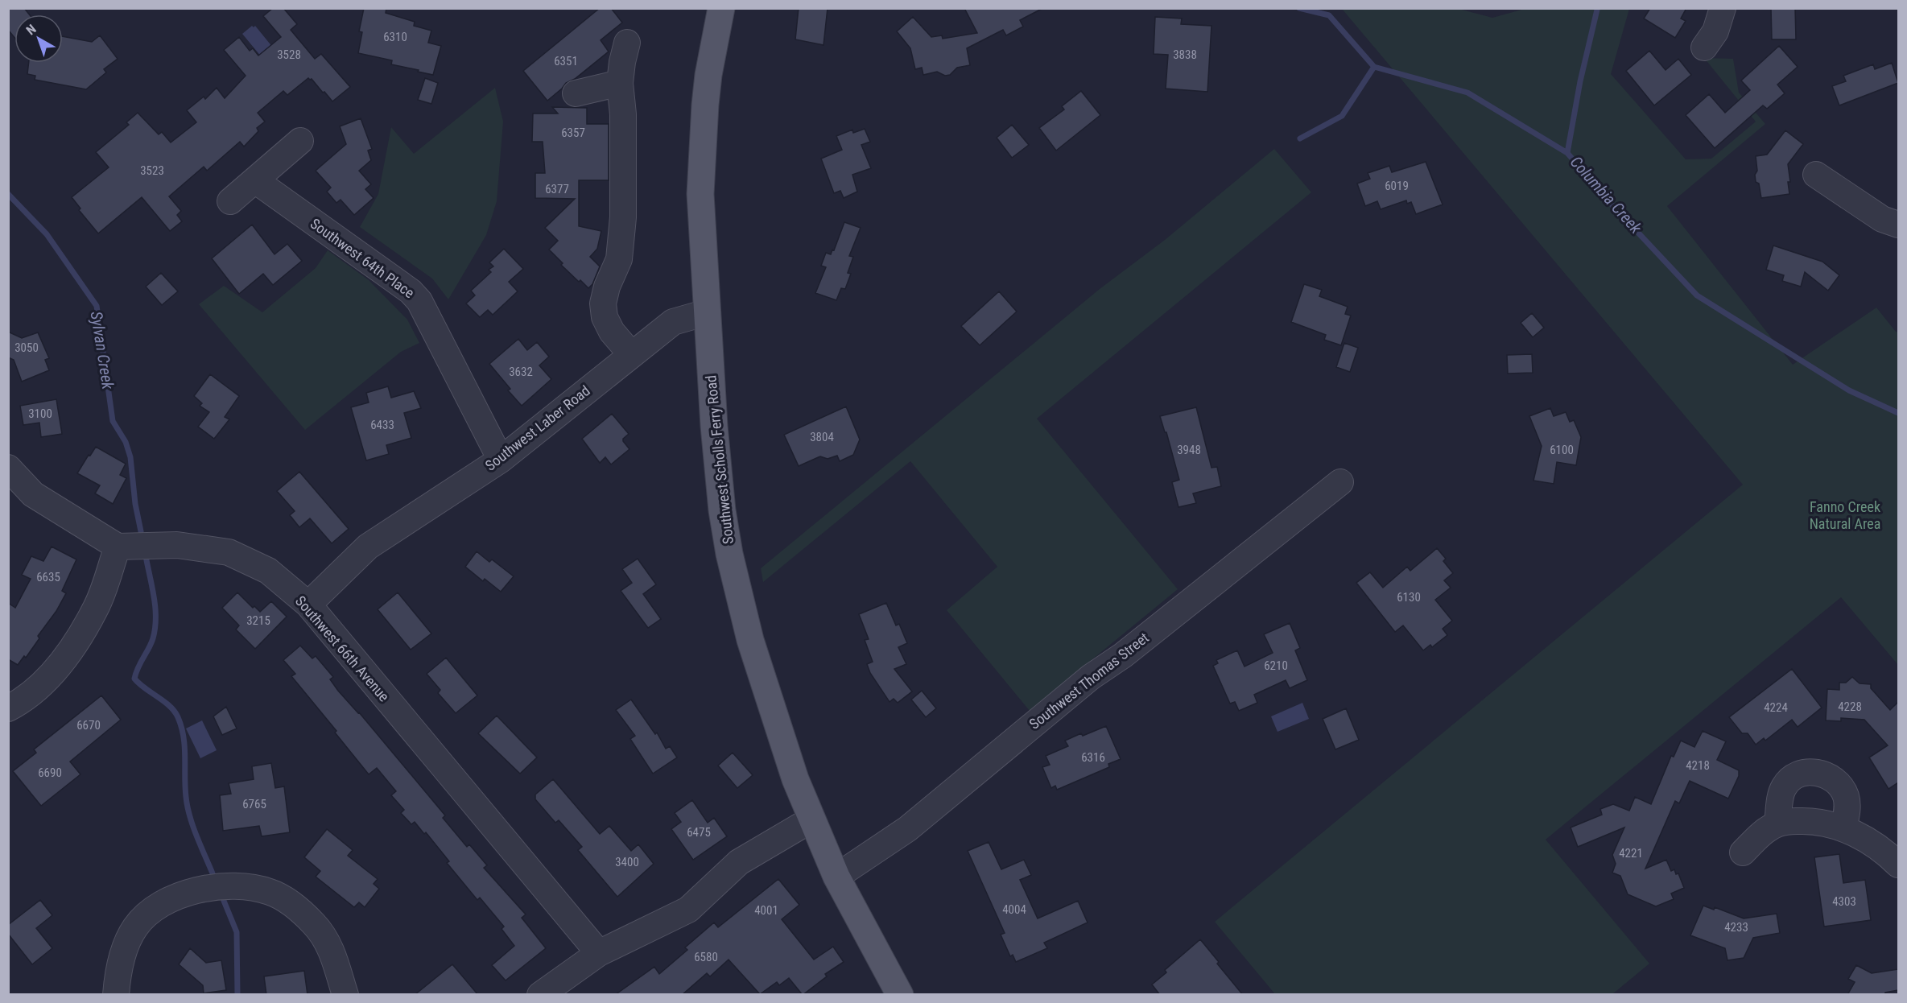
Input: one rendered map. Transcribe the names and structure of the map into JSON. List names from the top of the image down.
{
  "streets": {
    "main road": ["Southwest Scholls Ferry Road"],
    "street": [
      "Southwest 64th Place",
      "Southwest Laber Road",
      "Southwest 66th Avenue",
      "Southwest Thomas Street"
    ]
  },
  "crossings": [
    ["Southwest 64th Place", "Southwest Laber Road"],
    ["Southwest Laber Road", "Southwest Scholls Ferry Road"],
    ["Southwest Laber Road", "Southwest 66th Avenue"],
    ["Southwest Scholls Ferry Road", "Southwest Thomas Street"]
  ],
  "water": ["Columbia Creek", "Sylvan Creek"],
  "parks": ["Fanno Creek Natural Area"],
  "house_numbers": [
    "6310",
    "3528",
    "3838",
    "6351",
    "6357",
    "3523",
    "6019",
    "6377",
    "3050",
    "3632",
    "3100",
    "6433",
    "3804",
    "3948",
    "6100",
    "6635",
    "6130",
    "3215",
    "6210",
    "4228",
    "4224",
    "6670",
    "6316",
    "4218",
    "6690",
    "6765",
    "6475",
    "4221",
    "3400",
    "4303",
    "4004",
    "4001",
    "4233",
    "6580"
  ],
  "north": "top left"
}
